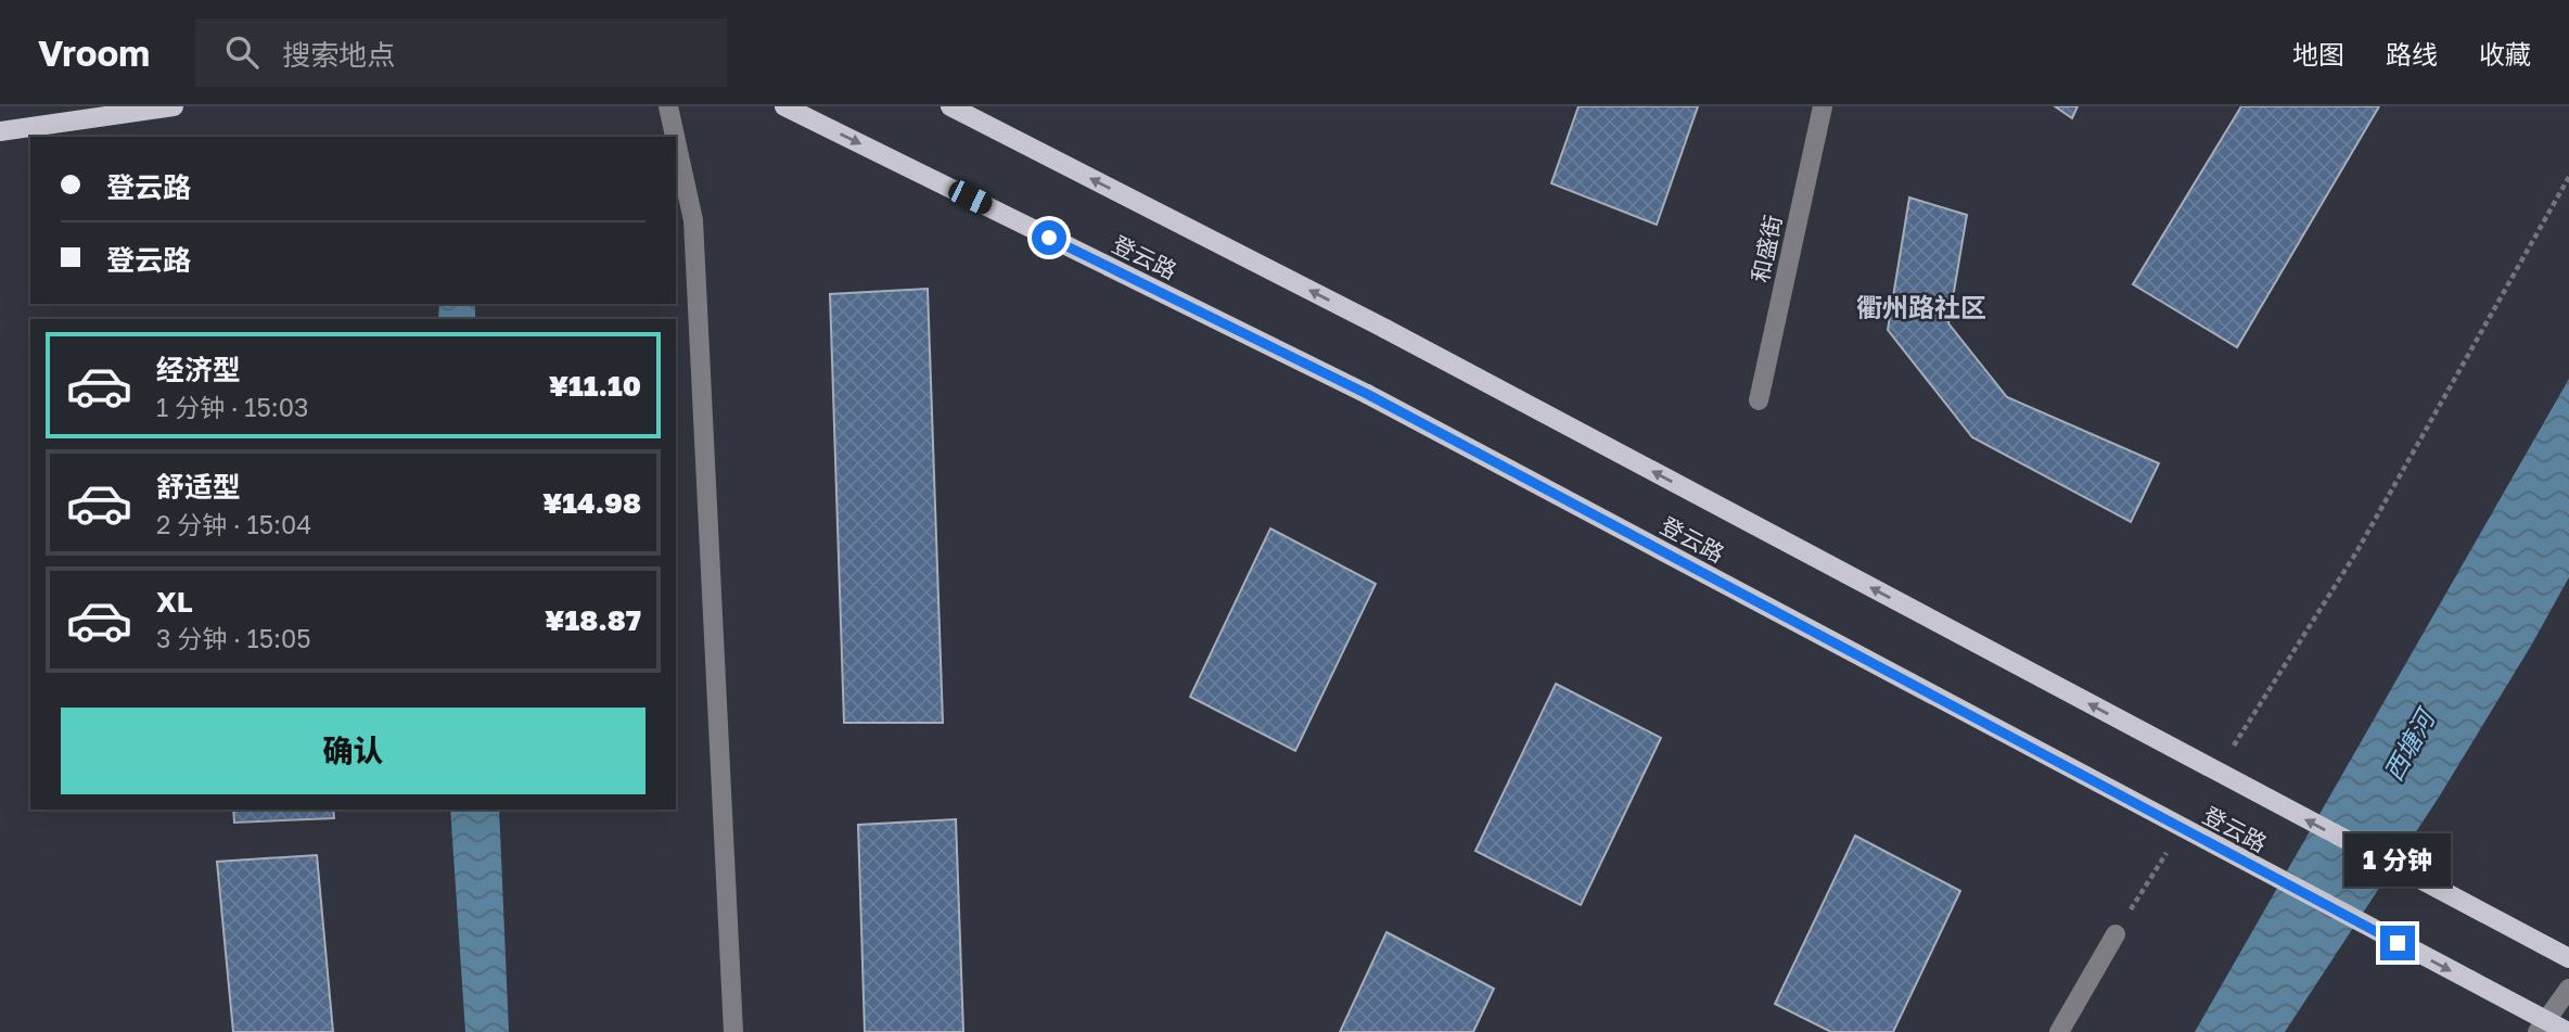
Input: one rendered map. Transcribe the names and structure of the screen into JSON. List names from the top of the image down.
{
  "streets": {
    "main road": ["登云路"],
    "street": ["和盛街"]
  },
  "districts": ["衢州路社区"],
  "water": ["西塘河"],
  "page": {
    "header": "Vroom",
    "search": "搜索地点",
    "nav": ["地图", "路线", "收藏"],
    "banner": ["登云路", "登云路"],
    "list": [
      {
        "name": "经济型",
        "note": "1 分钟 · 15:03",
        "value": "¥11.10"
      },
      {
        "name": "舒适型",
        "note": "2 分钟 · 15:04",
        "value": "¥14.98"
      },
      {
        "name": "XL",
        "note": "3 分钟 · 15:05",
        "value": "¥18.87"
      }
    ],
    "buttons": "确认",
    "bubble": "1 分钟"
  }
}
